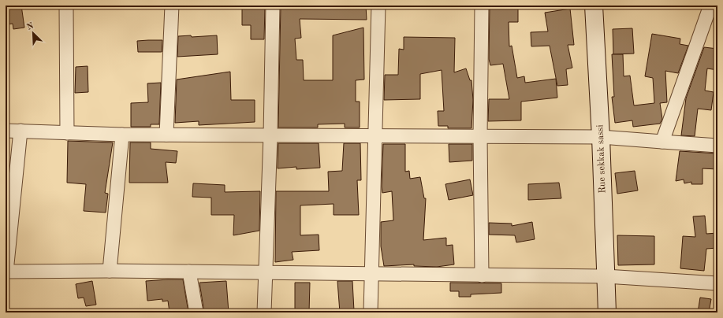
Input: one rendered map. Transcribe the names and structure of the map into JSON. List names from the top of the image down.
{
  "streets": {
    "street": ["Rue sekkak sassi"]
  },
  "north": "top left"
}
